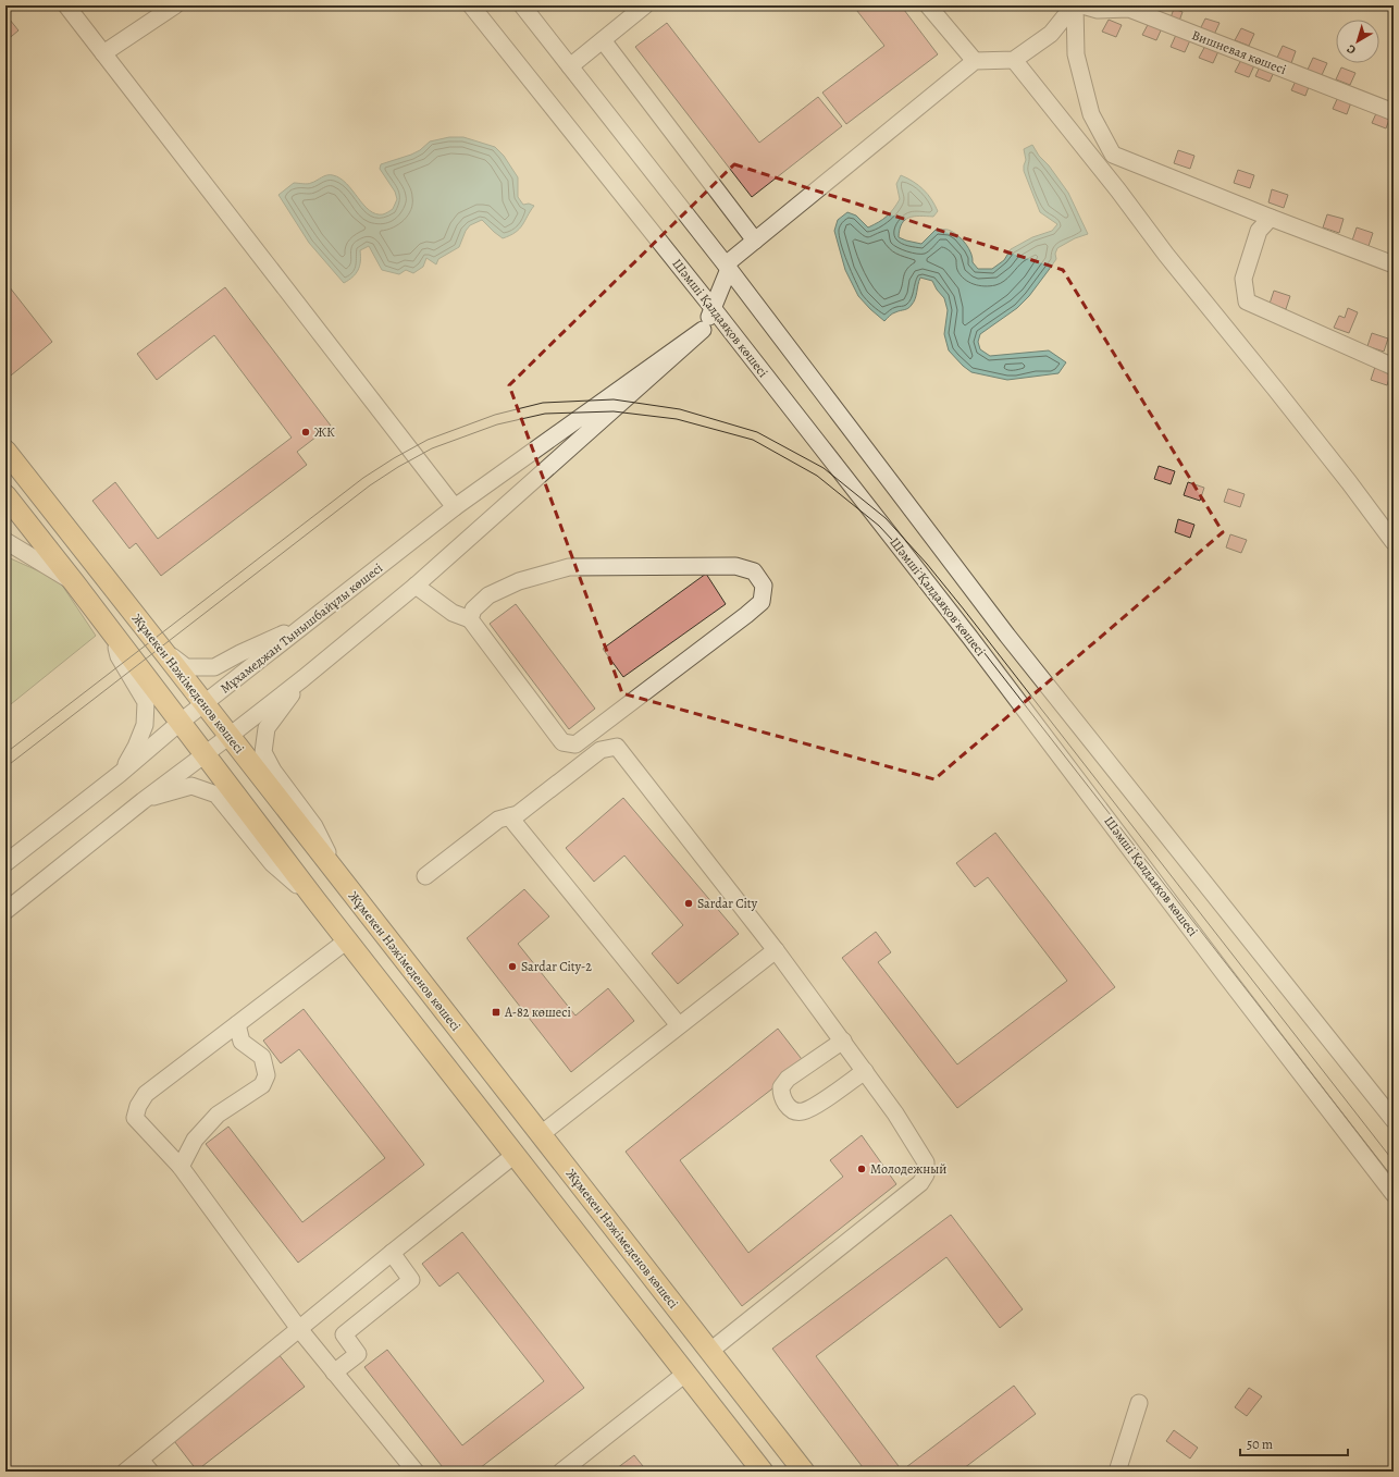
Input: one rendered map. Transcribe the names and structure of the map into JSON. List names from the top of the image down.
{
  "streets": {
    "main road": ["Жұмекен Нәжімеденов көшесі"],
    "street": ["Вишневая көшесі", "Шәмші Қалдаяқов көшесі", "Мұхамеджан Тынышбайұлы көшесі"]
  },
  "crossings": [
    ["Мұхамеджан Тынышбайұлы көшесі", "Жұмекен Нәжімеденов көшесі"]
  ],
  "places": {
    "other": [
      "ЖК",
      "Sardar City",
      "Sardar City-2",
      "Молодежный"
    ],
    "transit": ["A-82 көшесі"]
  },
  "scale_bar": "50 m",
  "north": "bottom left"
}
